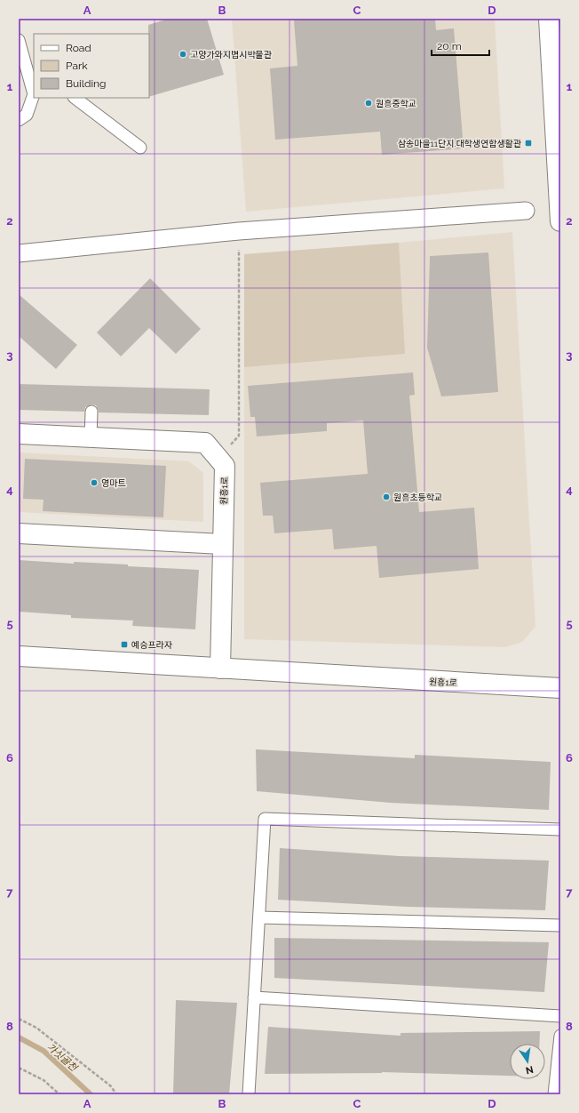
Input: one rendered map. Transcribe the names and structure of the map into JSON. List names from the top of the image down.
{
  "streets": {
    "street": ["원흥1로"]
  },
  "water": ["가싯골천"],
  "places": {
    "other": [
      "고양가와지볍시박물관",
      "원흥중학교",
      "영마트",
      "원흥초등학교"
    ],
    "transit": ["삼송마을11단지.대학생연합생활관", "예승프라자"]
  },
  "legend": ["Road", "Park", "Building"],
  "scale_bar": "20 m",
  "north": "bottom",
  "grid": {
    "columns": [
      "A",
      "B",
      "C",
      "D"
    ],
    "rows": [
      "1",
      "2",
      "3",
      "4",
      "5",
      "6",
      "7",
      "8"
    ]
  }
}
